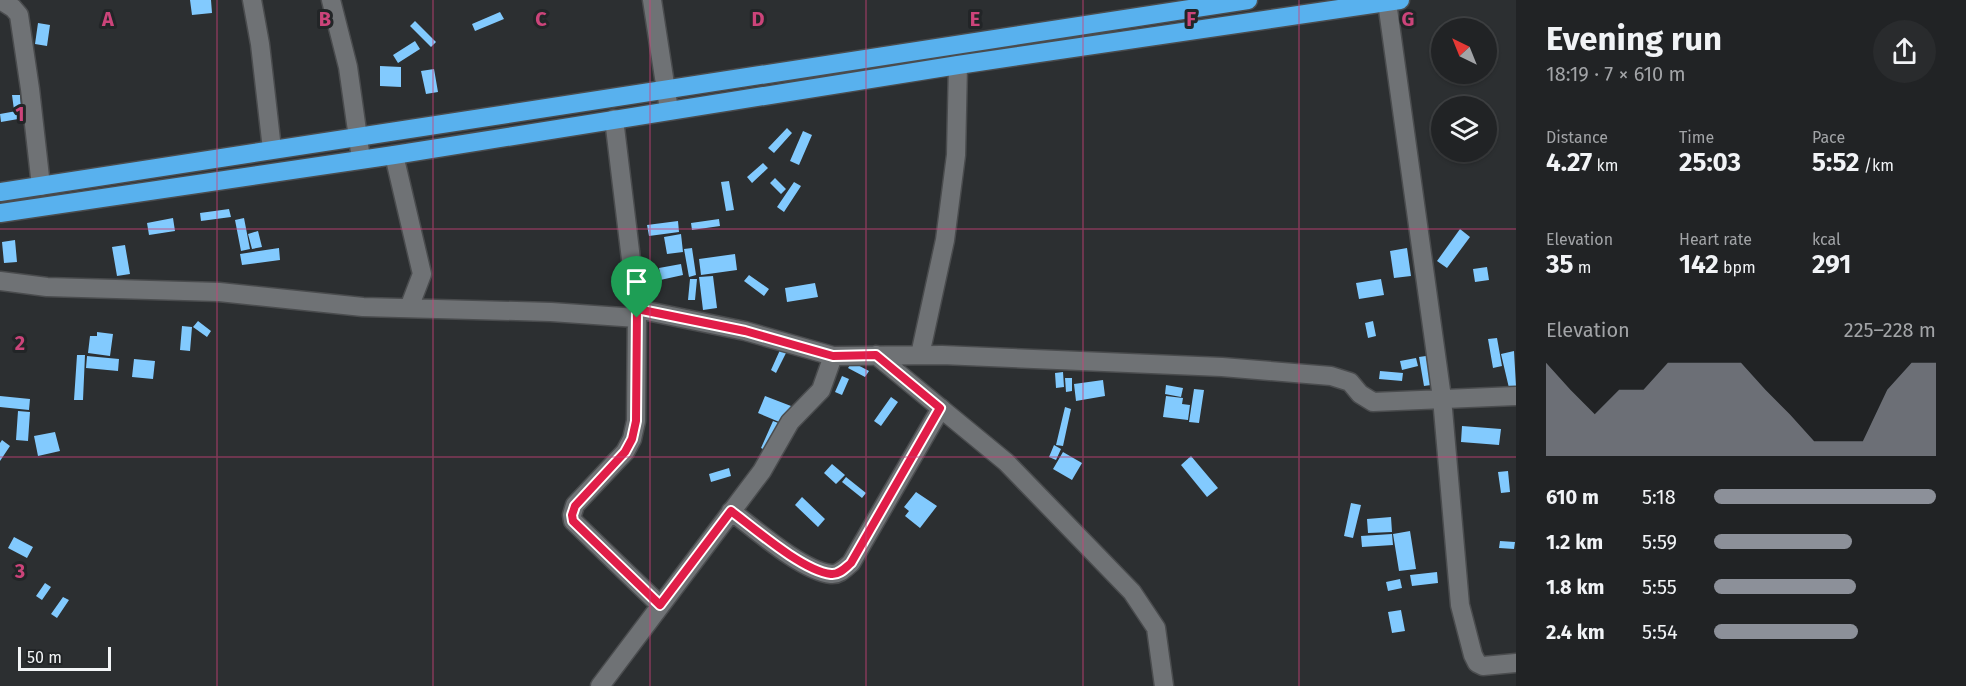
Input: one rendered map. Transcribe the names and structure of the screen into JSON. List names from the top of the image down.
{
  "scale_bar": "50 m",
  "north": "top left",
  "page": {
    "heading": ["Evening run", "18:19 · 7 × 610 m"],
    "stats": [
      ["Distance", "4.27 km"],
      ["Time", "25:03"],
      ["Pace", "5:52 /km"],
      ["Elevation", "35 m"],
      ["Heart rate", "142 bpm"],
      ["kcal", "291"]
    ],
    "chart": ["Elevation", "225–228 m"],
    "list": [
      {
        "name": "610 m",
        "note": "5:18"
      },
      {
        "name": "1.2 km",
        "note": "5:59"
      },
      {
        "name": "1.8 km",
        "note": "5:55"
      },
      {
        "name": "2.4 km",
        "note": "5:54"
      }
    ],
    "scale": "50 m"
  },
  "grid": {
    "columns": [
      "A",
      "B",
      "C",
      "D",
      "E",
      "F",
      "G"
    ],
    "rows": ["1", "2", "3"]
  }
}
